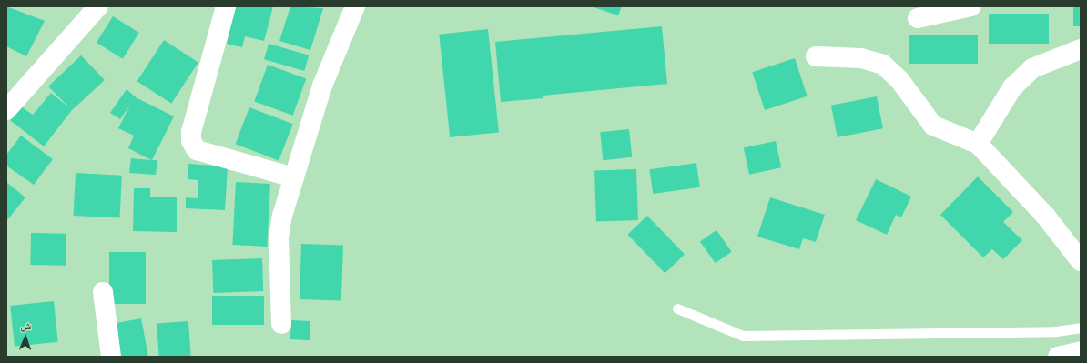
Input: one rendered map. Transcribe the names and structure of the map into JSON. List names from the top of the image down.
{
  "north": "top"
}
